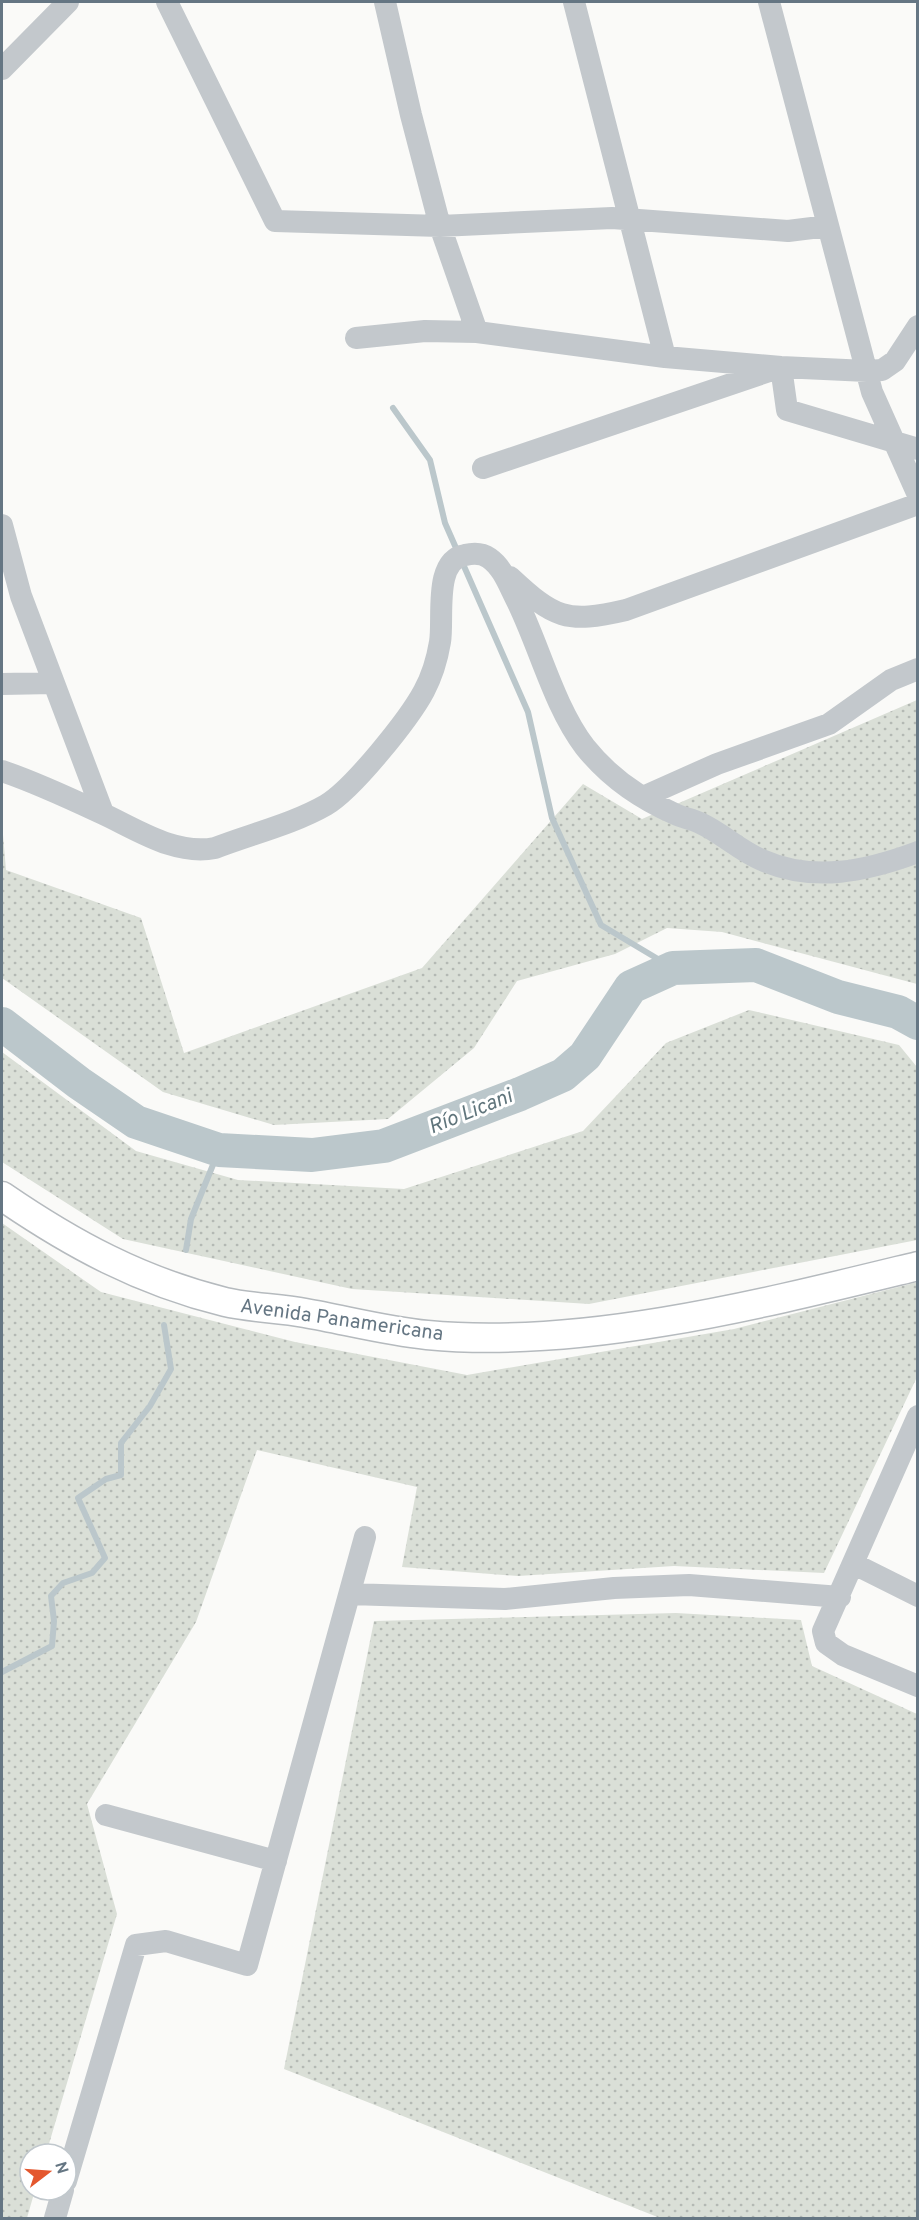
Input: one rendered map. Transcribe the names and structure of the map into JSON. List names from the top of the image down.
{
  "streets": {
    "main road": ["Avenida Panamericana"]
  },
  "water": ["Río Licani"],
  "north": "right"
}
